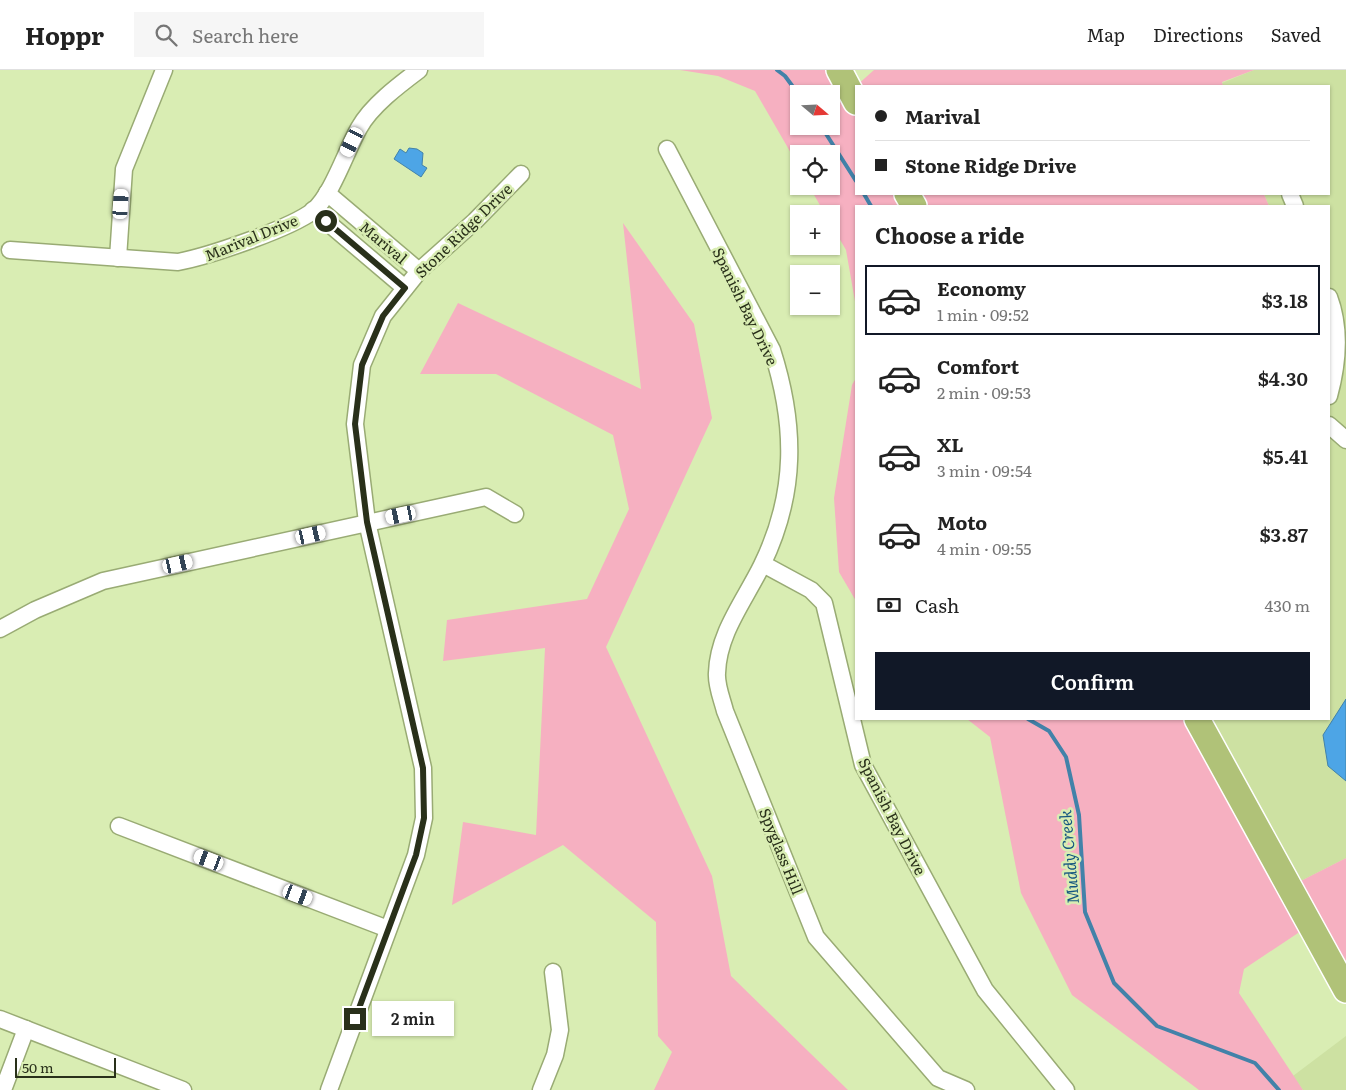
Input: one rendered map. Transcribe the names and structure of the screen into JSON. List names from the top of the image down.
{
  "streets": {
    "street": [
      "Stone Ridge Drive",
      "Marival Drive",
      "Marival",
      "Spanish Bay Drive",
      "Spyglass Hill"
    ]
  },
  "crossings": [
    ["Stone Ridge Drive", "Marival"],
    ["Marival Drive", "Marival"],
    ["Spanish Bay Drive", "Spyglass Hill"]
  ],
  "water": ["Muddy Creek"],
  "scale_bar": "50 m",
  "north": "right",
  "page": {
    "header": "Hoppr",
    "search": "Search here",
    "nav": ["Map", "Directions", "Saved"],
    "map_buttons": ["+", "−"],
    "banner": ["Marival", "Stone Ridge Drive"],
    "heading": "Choose a ride",
    "list": [
      {
        "name": "Economy",
        "note": "1 min · 09:52",
        "value": "$3.18"
      },
      {
        "name": "Comfort",
        "note": "2 min · 09:53",
        "value": "$4.30"
      },
      {
        "name": "XL",
        "note": "3 min · 09:54",
        "value": "$5.41"
      },
      {
        "name": "Moto",
        "note": "4 min · 09:55",
        "value": "$3.87"
      }
    ],
    "pay": ["Cash", "430 m"],
    "buttons": "Confirm",
    "bubble": "2 min",
    "scale": "50 m"
  }
}
